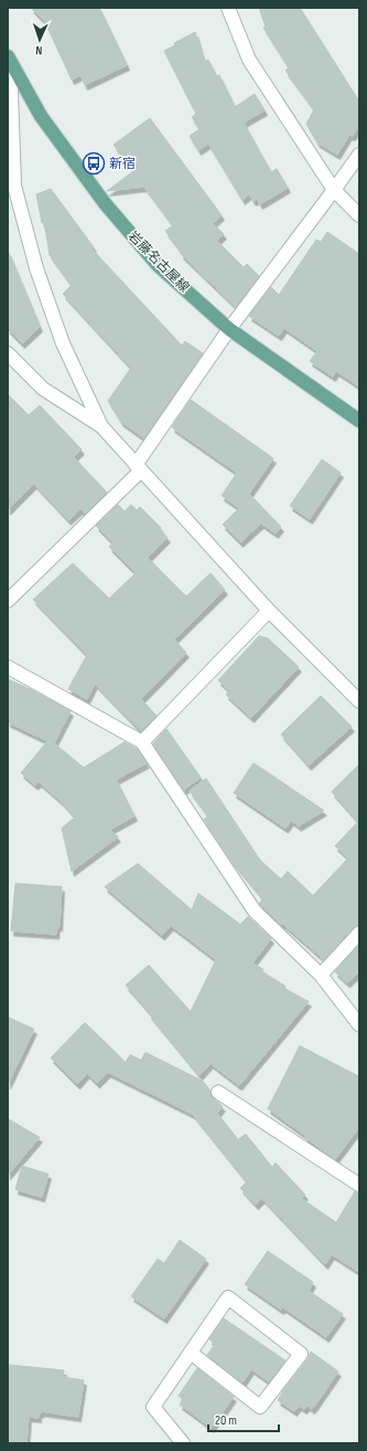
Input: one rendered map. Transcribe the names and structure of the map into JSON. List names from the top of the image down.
{
  "streets": {
    "main road": ["岩藤名古屋線"]
  },
  "places": {
    "bus stop": ["新宿"]
  },
  "scale_bar": "20 m",
  "north": "bottom"
}
